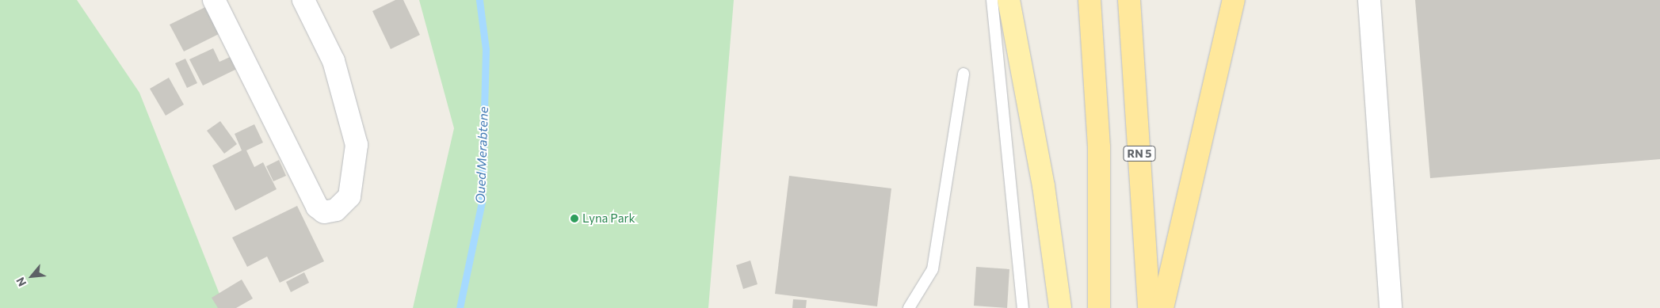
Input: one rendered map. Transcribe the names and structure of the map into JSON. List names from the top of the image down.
{
  "streets": {
    "highway": ["RN 5"]
  },
  "water": ["Oued Merabtene"],
  "places": ["Lyna Park"],
  "north": "bottom left"
}
